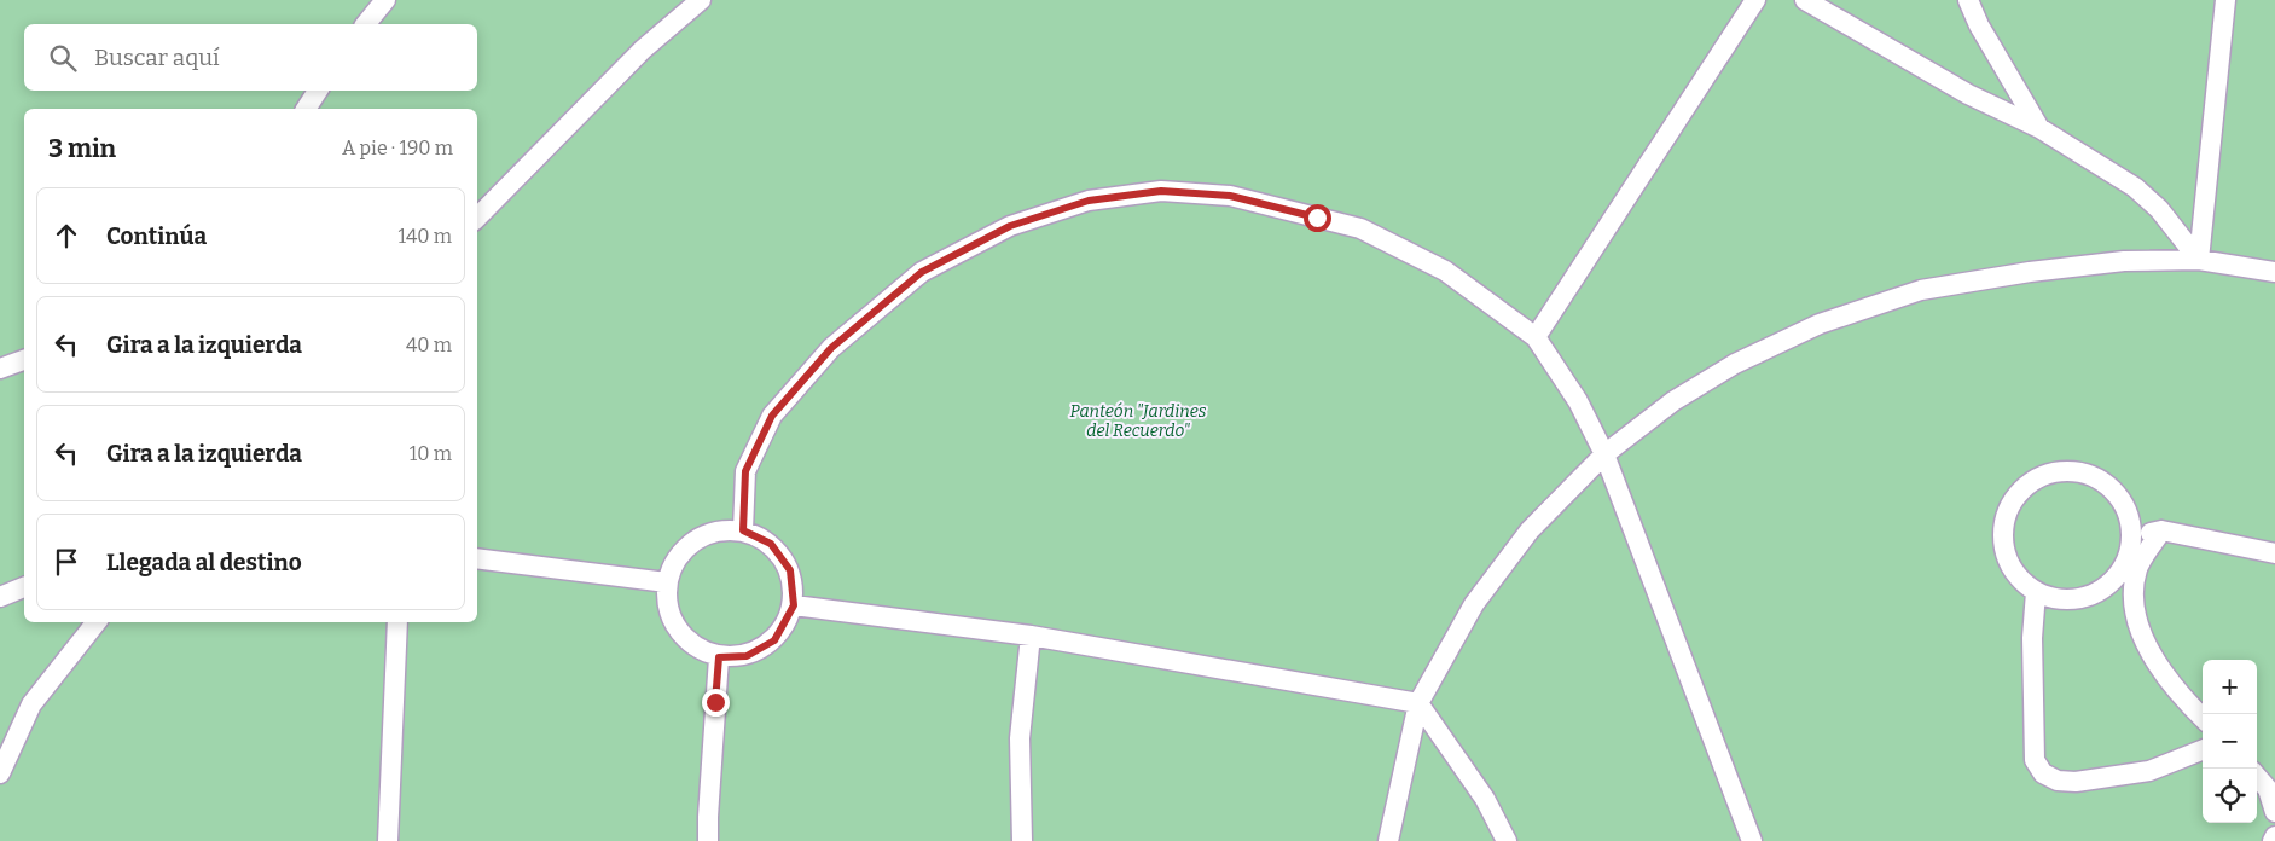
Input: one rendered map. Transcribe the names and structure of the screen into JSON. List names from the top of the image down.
{
  "parks": ["Panteón \"Jardines del Recuerdo\""],
  "page": {
    "search": "Buscar aquí",
    "heading": ["3 min", "A pie · 190 m"],
    "list": [
      ["Continúa", "140 m"],
      ["Gira a la izquierda", "40 m"],
      ["Gira a la izquierda", "10 m"],
      "Llegada al destino"
    ],
    "map_buttons": ["+", "−"]
  }
}
